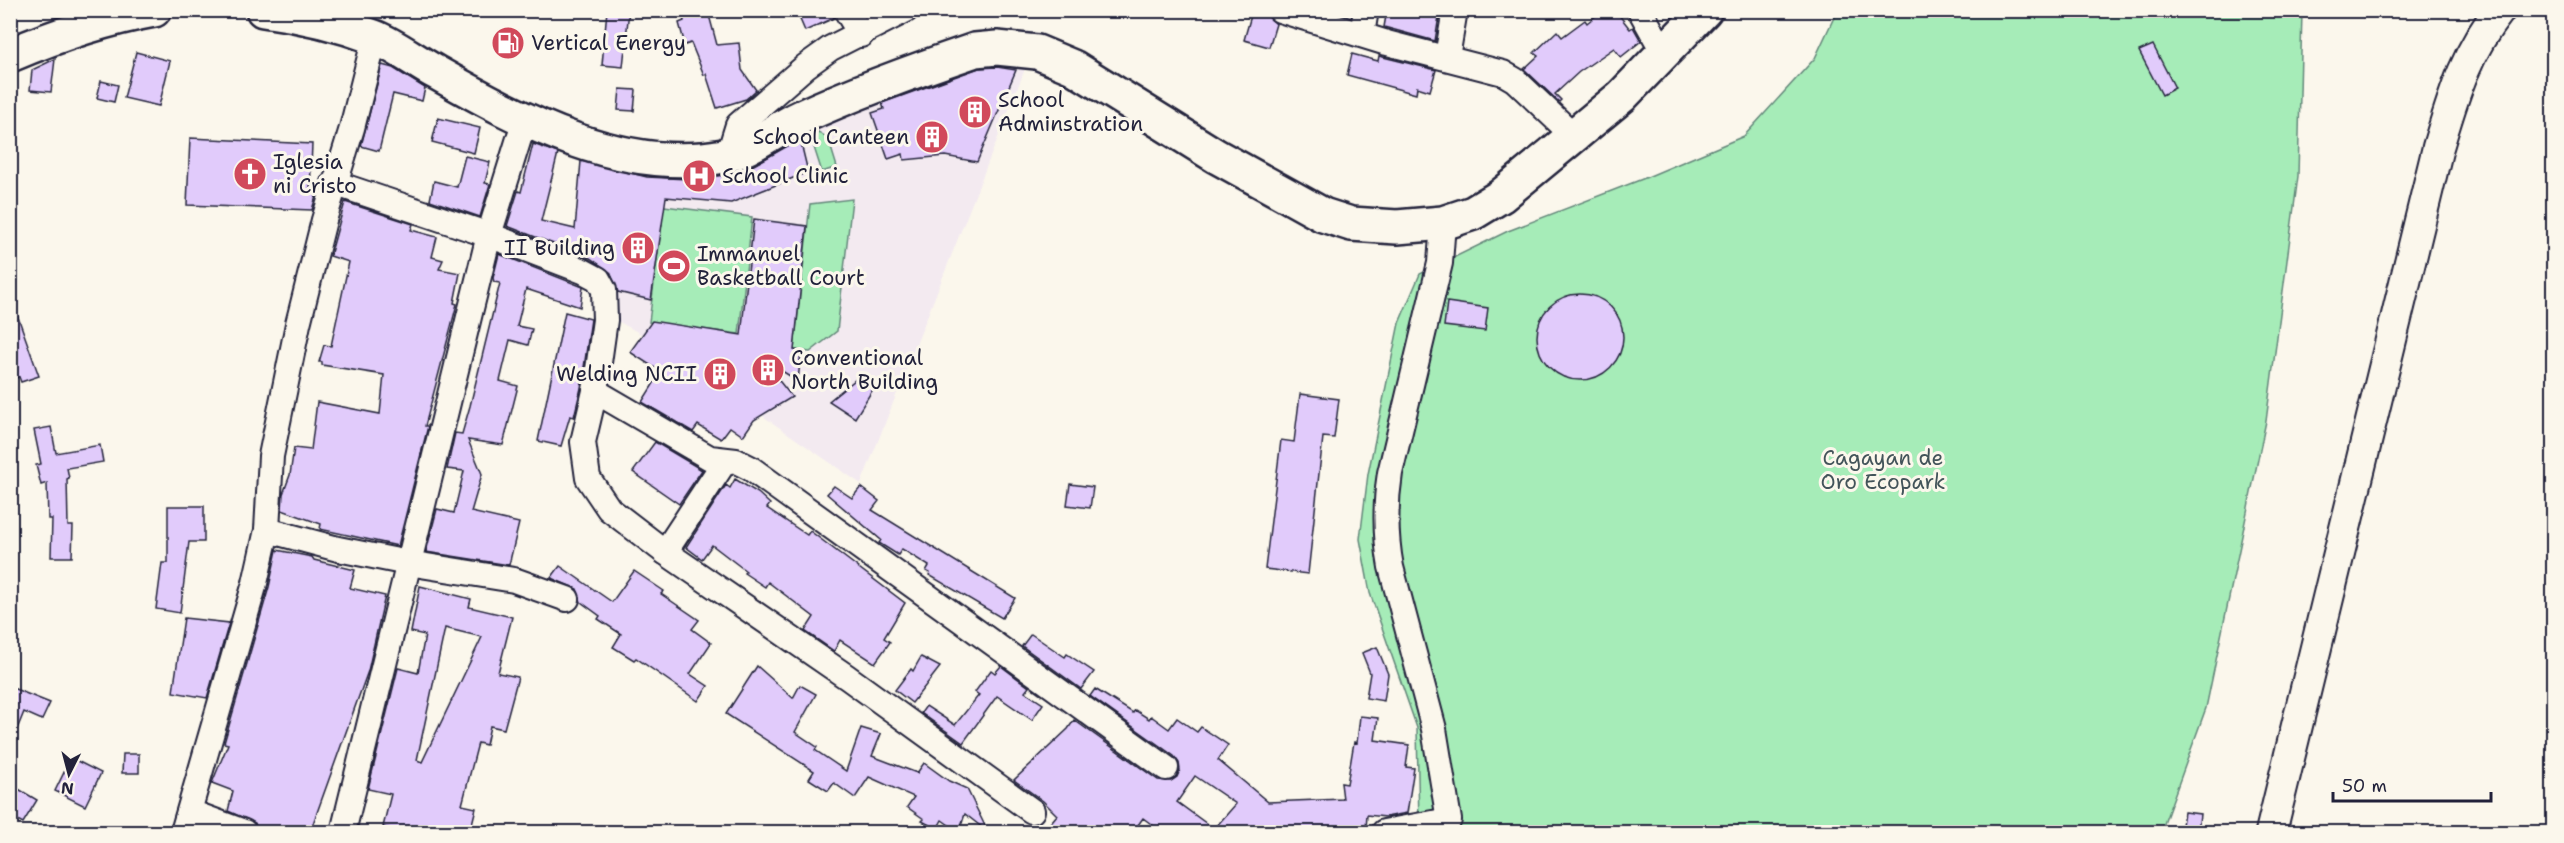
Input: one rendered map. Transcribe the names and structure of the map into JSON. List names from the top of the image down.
{
  "parks": ["Cagayan de Oro Ecopark"],
  "places": {
    "fuel station": ["Vertical Energy"],
    "building": [
      "School Adminstration",
      "School Canteen",
      "II Building",
      "Conventional North Building",
      "Welding NCII"
    ],
    "church": ["Iglesia ni Cristo"],
    "hospital": ["School Clinic"],
    "sports": ["Immanuel Basketball Court"]
  },
  "scale_bar": "50 m",
  "north": "bottom"
}
